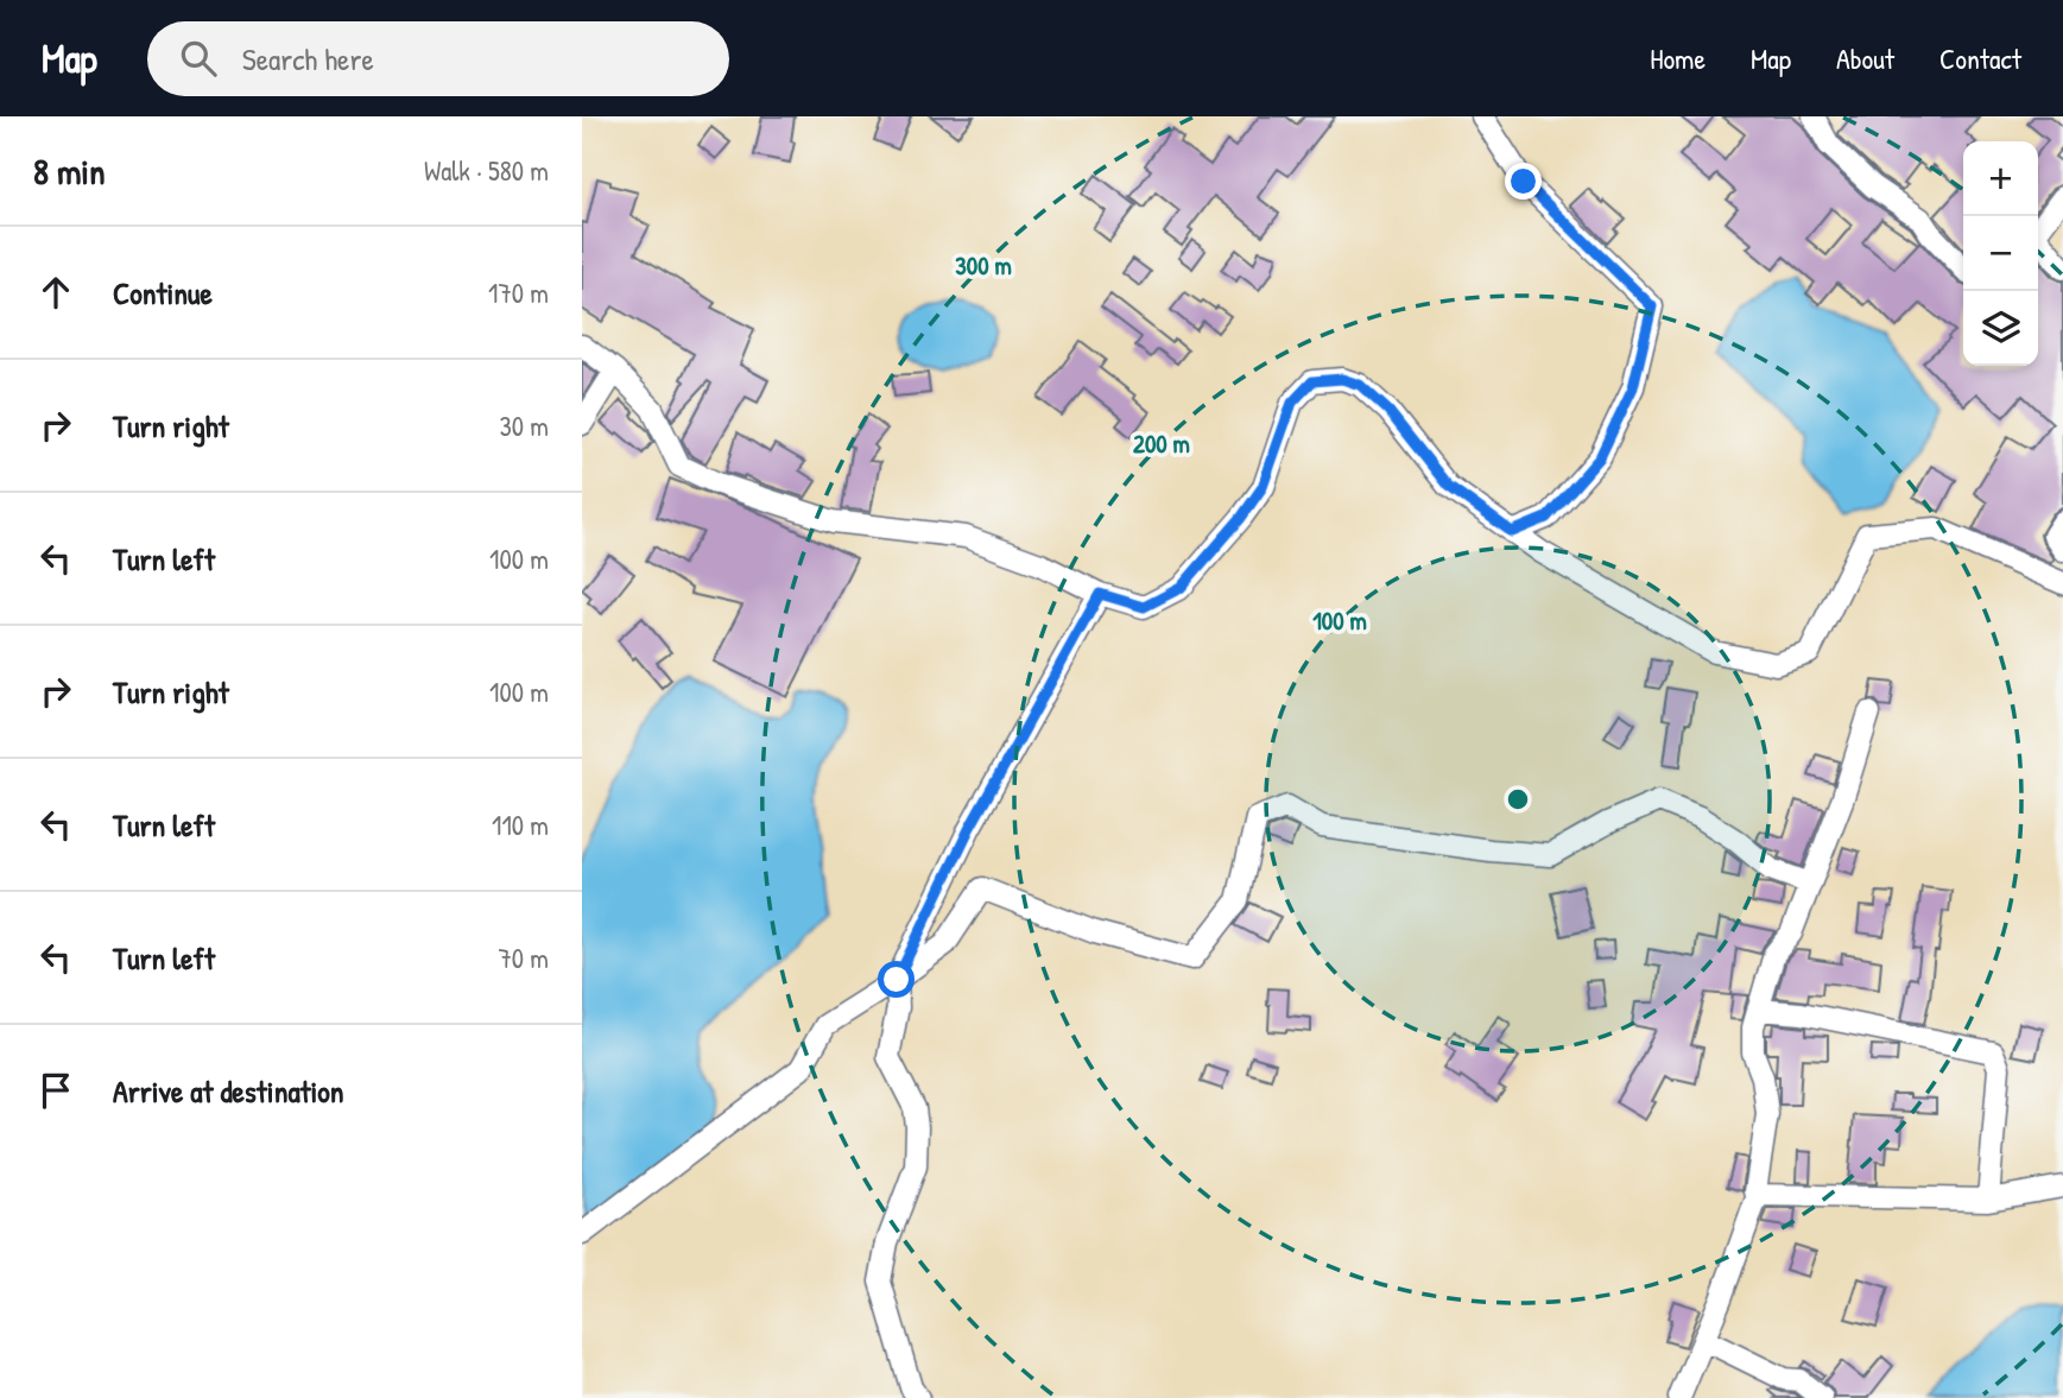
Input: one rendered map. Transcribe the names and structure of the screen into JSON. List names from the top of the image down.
{
  "page": {
    "header": "Map",
    "search": "Search here",
    "nav": [
      "Home",
      "Map",
      "About",
      "Contact"
    ],
    "heading": ["8 min", "Walk · 580 m"],
    "map_buttons": ["+", "−"],
    "list": [
      ["Continue", "170 m"],
      ["Turn right", "30 m"],
      ["Turn left", "100 m"],
      ["Turn right", "100 m"],
      ["Turn left", "110 m"],
      ["Turn left", "70 m"],
      "Arrive at destination"
    ]
  },
  "rings": ["300 m", "200 m", "100 m"]
}
